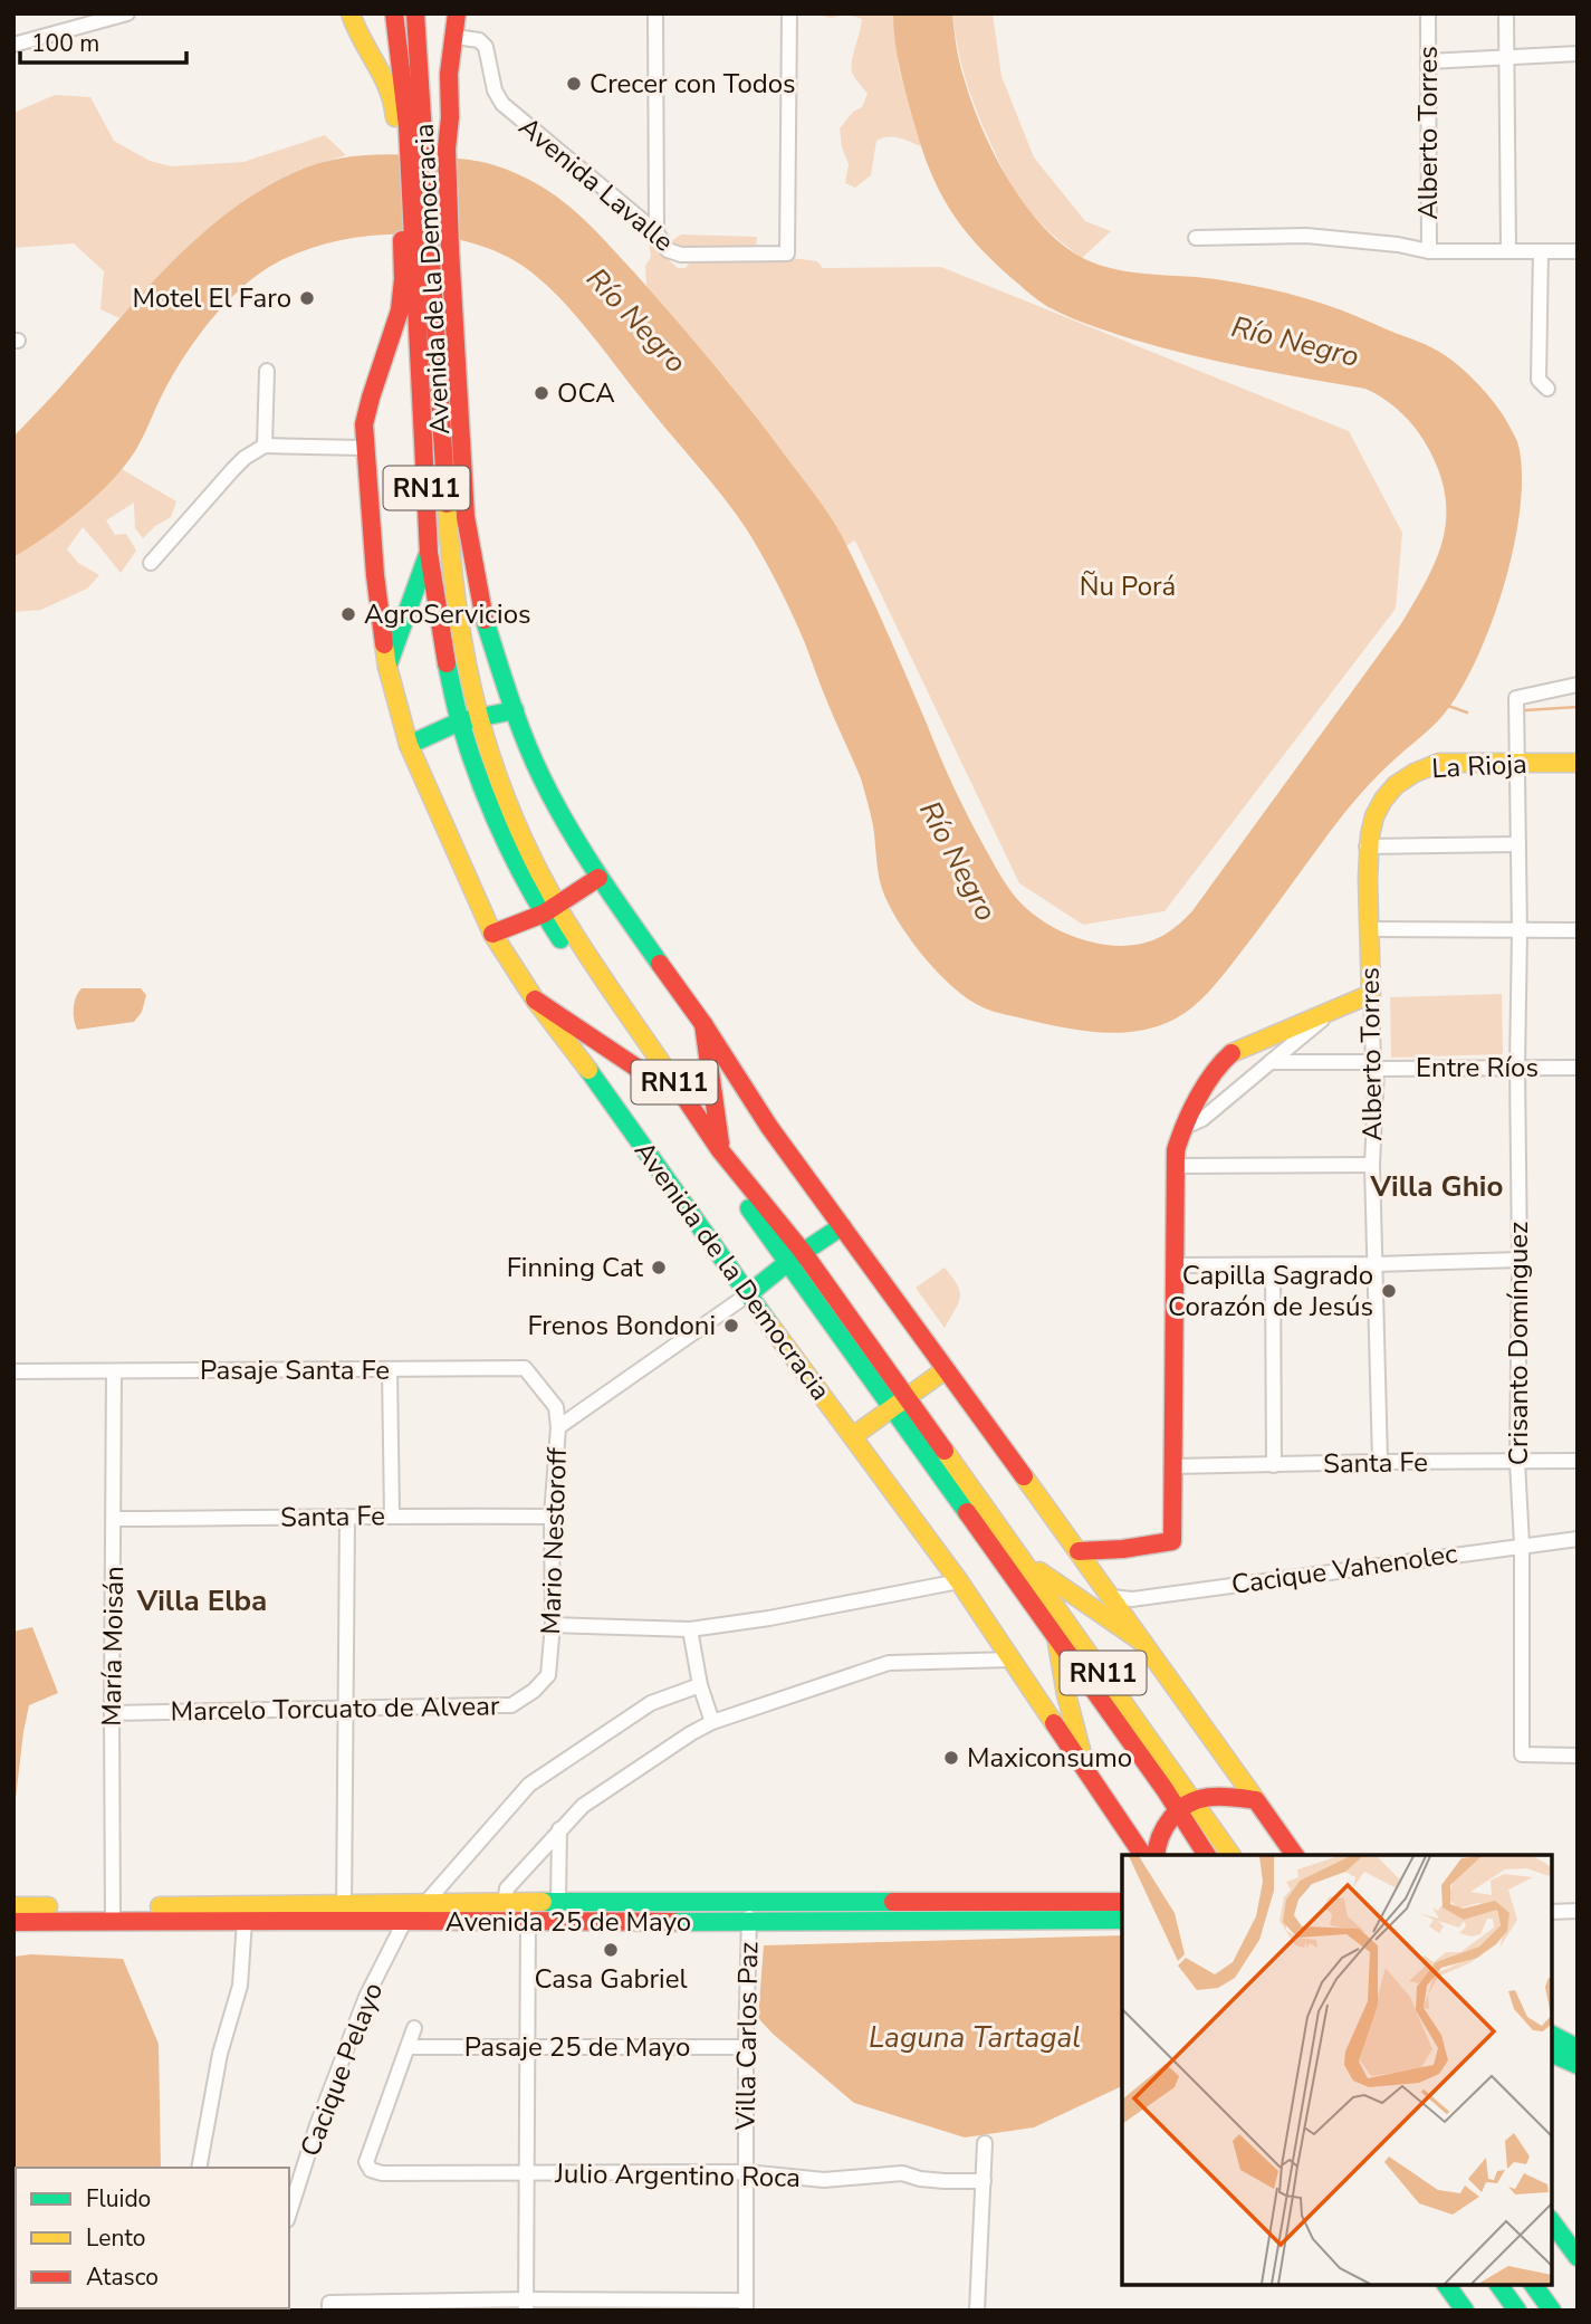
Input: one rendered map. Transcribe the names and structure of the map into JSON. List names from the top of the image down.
{
  "streets": {
    "main road": [
      "Alberto Torres",
      "Avenida de la Democracia",
      "RN11",
      "La Rioja",
      "Avenida 25 de Mayo"
    ],
    "street": [
      "Avenida Lavalle",
      "Entre Ríos",
      "Crisanto Domínguez",
      "Pasaje Santa Fe",
      "Santa Fe",
      "Mario Nestoroff",
      "Cacique Vahenolec",
      "María Moisán",
      "Marcelo Torcuato de Alvear",
      "Villa Carlos Paz",
      "Pasaje 25 de Mayo",
      "Cacique Pelayo",
      "Julio Argentino Roca"
    ]
  },
  "crossings": [
    ["Alberto Torres", "La Rioja"],
    ["Alberto Torres", "Entre Ríos"],
    ["Alberto Torres", "Santa Fe"],
    ["Avenida Lavalle", "Avenida de la Democracia"],
    ["Avenida de la Democracia", "RN11"],
    ["Avenida de la Democracia", "Cacique Vahenolec"],
    ["La Rioja", "Crisanto Domínguez"],
    ["Entre Ríos", "Crisanto Domínguez"],
    ["Crisanto Domínguez", "Santa Fe"],
    ["Crisanto Domínguez", "Cacique Vahenolec"],
    ["Pasaje Santa Fe", "Mario Nestoroff"],
    ["Pasaje Santa Fe", "María Moisán"],
    ["Santa Fe", "Mario Nestoroff"],
    ["Santa Fe", "María Moisán"],
    ["Mario Nestoroff", "Marcelo Torcuato de Alvear"],
    ["María Moisán", "Marcelo Torcuato de Alvear"],
    ["María Moisán", "Avenida 25 de Mayo"],
    ["Avenida 25 de Mayo", "Villa Carlos Paz"],
    ["Avenida 25 de Mayo", "Cacique Pelayo"],
    ["Villa Carlos Paz", "Pasaje 25 de Mayo"],
    ["Villa Carlos Paz", "Julio Argentino Roca"],
    ["Pasaje 25 de Mayo", "Julio Argentino Roca"]
  ],
  "districts": ["Villa Ghio", "Villa Elba"],
  "water": ["Río Negro", "Laguna Tartagal"],
  "parks": ["Ñu Porá"],
  "places": [
    "Crecer con Todos",
    "Motel El Faro",
    "OCA",
    "AgroServicios",
    "Finning Cat",
    "Capilla Sagrado Corazón de Jesús",
    "Frenos Bondoni",
    "Maxiconsumo",
    "Casa Gabriel"
  ],
  "legend": ["Fluido", "Lento", "Atasco"],
  "scale_bar": "100 m"
}
